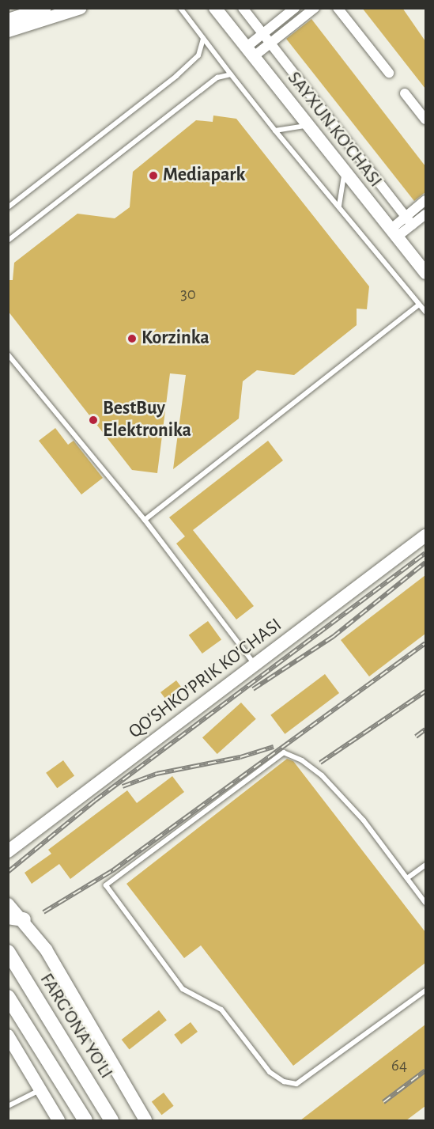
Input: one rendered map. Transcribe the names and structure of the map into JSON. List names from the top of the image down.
{
  "streets": {
    "main road": ["FARG'ONA YO'LI"],
    "street": ["SAYXUN KO'CHASI", "QO'SHKO'PRIK KO'CHASI"]
  },
  "places": ["Mediapark", "Korzinka", "BestBuy Elektronika"],
  "house_numbers": ["30", "64"]
}
